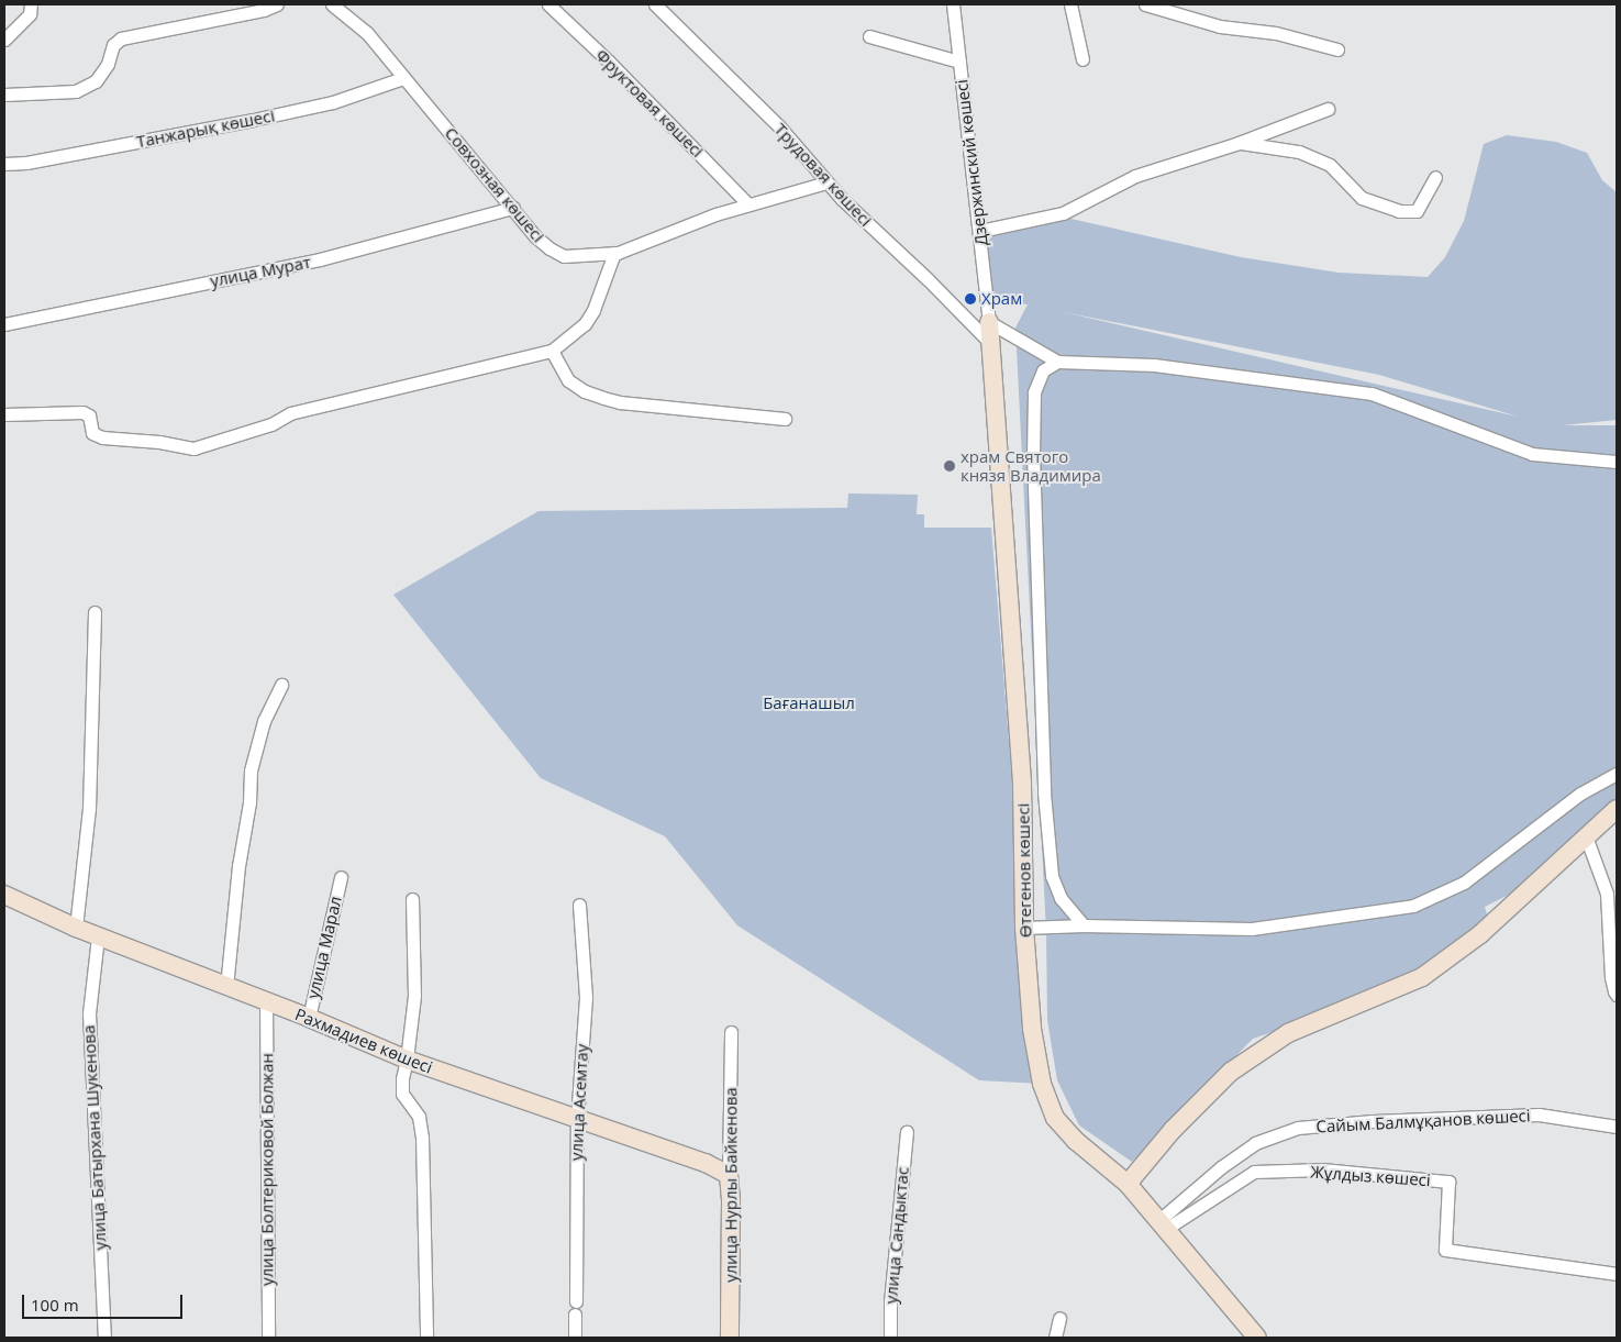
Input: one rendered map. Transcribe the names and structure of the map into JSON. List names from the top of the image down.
{
  "streets": {
    "street": [
      "Фруктовая көшесі",
      "Танжарық көшесі",
      "Дзержинский көшесі",
      "Трудовая көшесі",
      "Совхозная көшесі",
      "улица Мурат",
      "Өтегенов көшесі",
      "улица Марал",
      "Рахмадиев көшесі",
      "улица Асемтау",
      "Сайым Балмұқанов көшесі",
      "улица Батырхана Шукенова",
      "улица Болтериковой Болжан",
      "Жұлдыз көшесі",
      "улица Нурлы Байкенова",
      "улица Сандыктас"
    ]
  },
  "crossings": [
    ["Фруктовая көшесі", "Совхозная көшесі"],
    ["Танжарық көшесі", "Совхозная көшесі"],
    ["Дзержинский көшесі", "Өтегенов көшесі"],
    ["Трудовая көшесі", "Совхозная көшесі"],
    ["Трудовая көшесі", "Өтегенов көшесі"],
    ["Совхозная көшесі", "улица Мурат"],
    ["Өтегенов көшесі", "Сайым Балмұқанов көшесі"],
    ["Өтегенов көшесі", "Жұлдыз көшесі"],
    ["улица Марал", "Рахмадиев көшесі"],
    ["Рахмадиев көшесі", "улица Асемтау"],
    ["Рахмадиев көшесі", "улица Батырхана Шукенова"],
    ["Рахмадиев көшесі", "улица Болтериковой Болжан"],
    ["Рахмадиев көшесі", "улица Нурлы Байкенова"],
    ["Сайым Балмұқанов көшесі", "Жұлдыз көшесі"]
  ],
  "parks": ["Бағанашыл"],
  "places": ["Храм", "храм Святого князя Владимира"],
  "scale_bar": "100 m"
}
